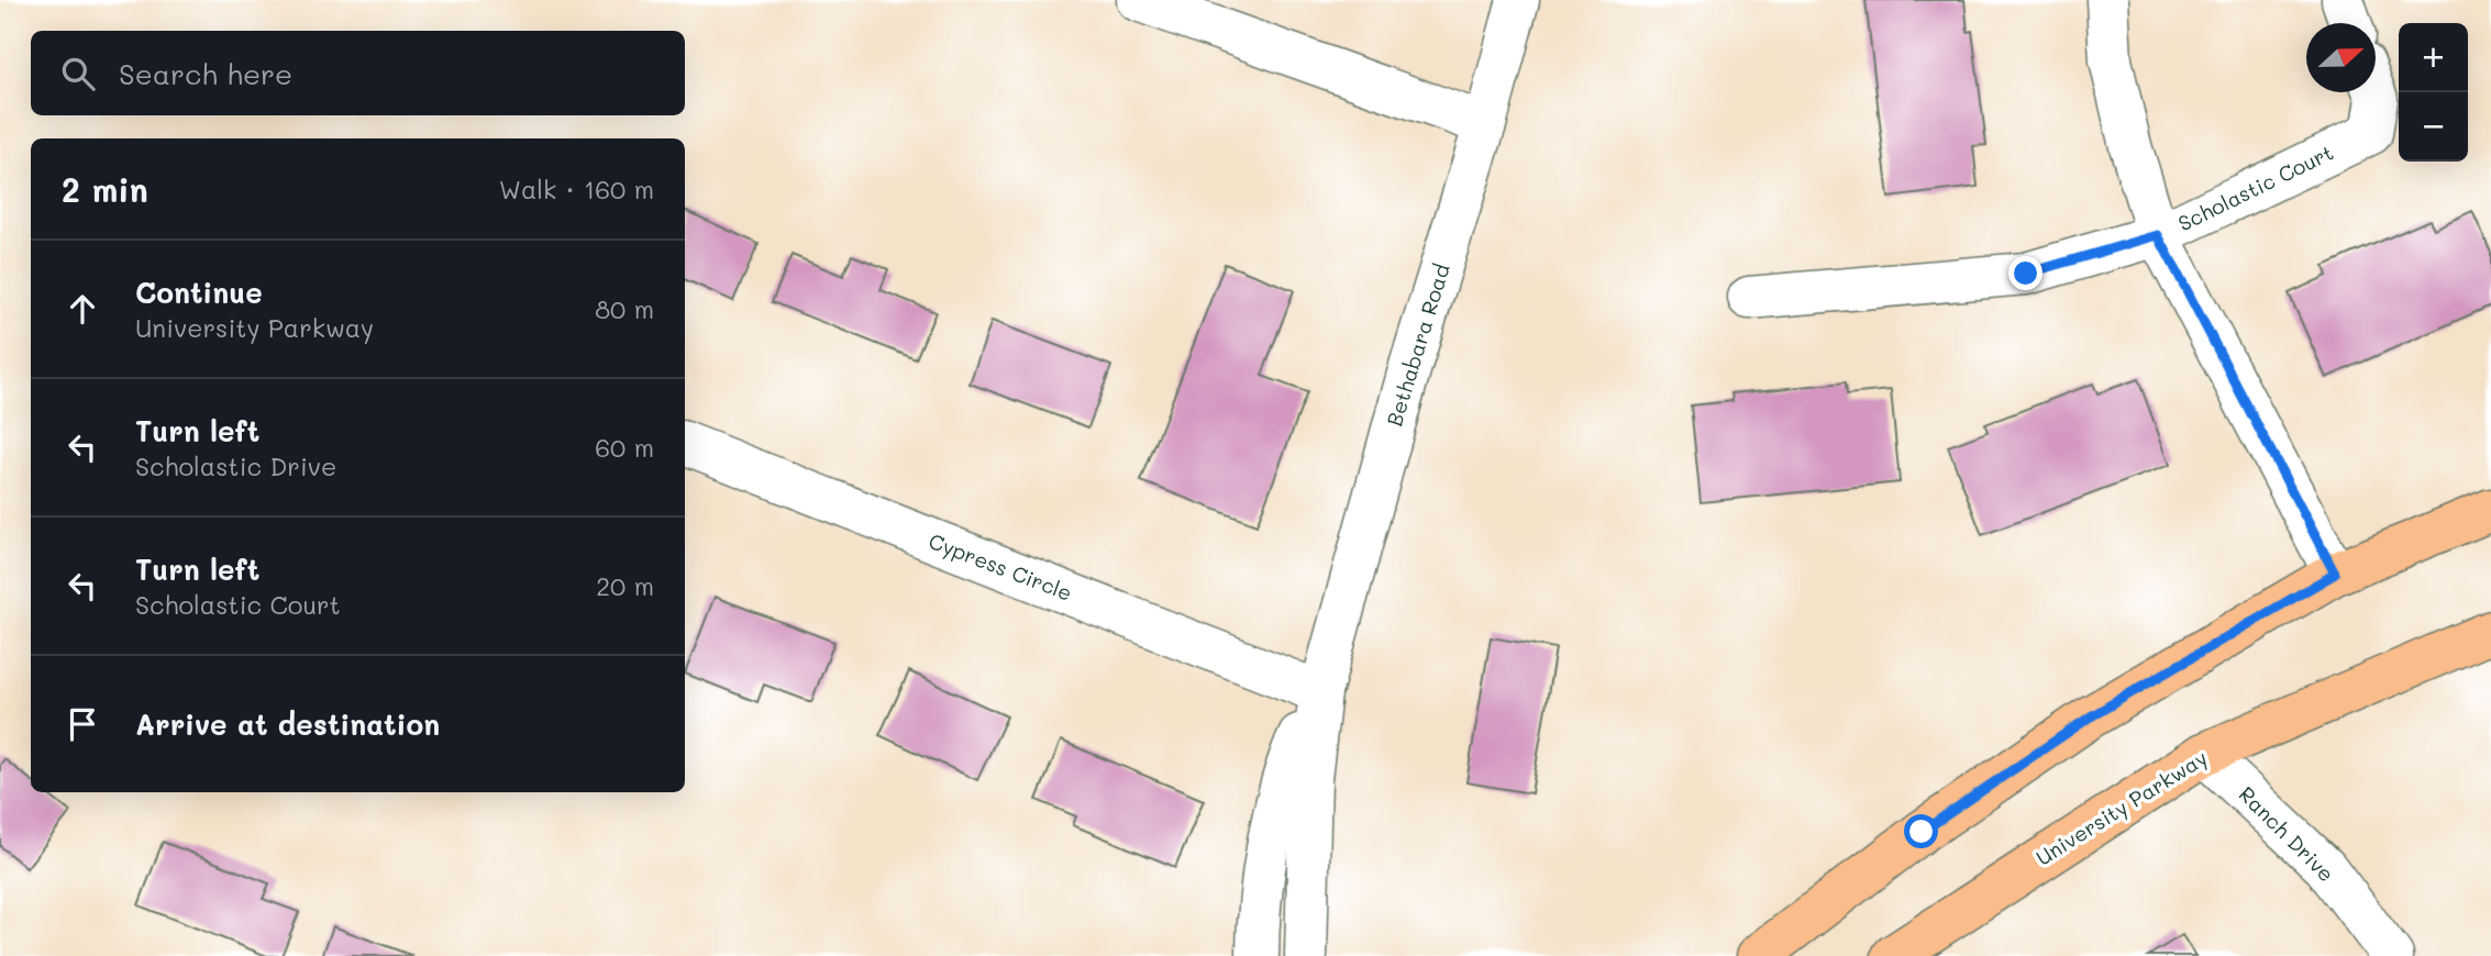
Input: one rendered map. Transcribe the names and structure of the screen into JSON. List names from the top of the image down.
{
  "streets": {
    "main road": ["University Parkway"],
    "street": [
      "Scholastic Court",
      "Bethabara Road",
      "Cypress Circle",
      "Ranch Drive"
    ]
  },
  "crossings": [
    ["Bethabara Road", "Cypress Circle"],
    ["University Parkway", "Ranch Drive"]
  ],
  "north": "right",
  "page": {
    "map_buttons": ["+", "−"],
    "search": "Search here",
    "heading": ["2 min", "Walk · 160 m"],
    "list": [
      ["Continue", "University Parkway", "80 m"],
      ["Turn left", "Scholastic Drive", "60 m"],
      ["Turn left", "Scholastic Court", "20 m"],
      "Arrive at destination"
    ]
  }
}
